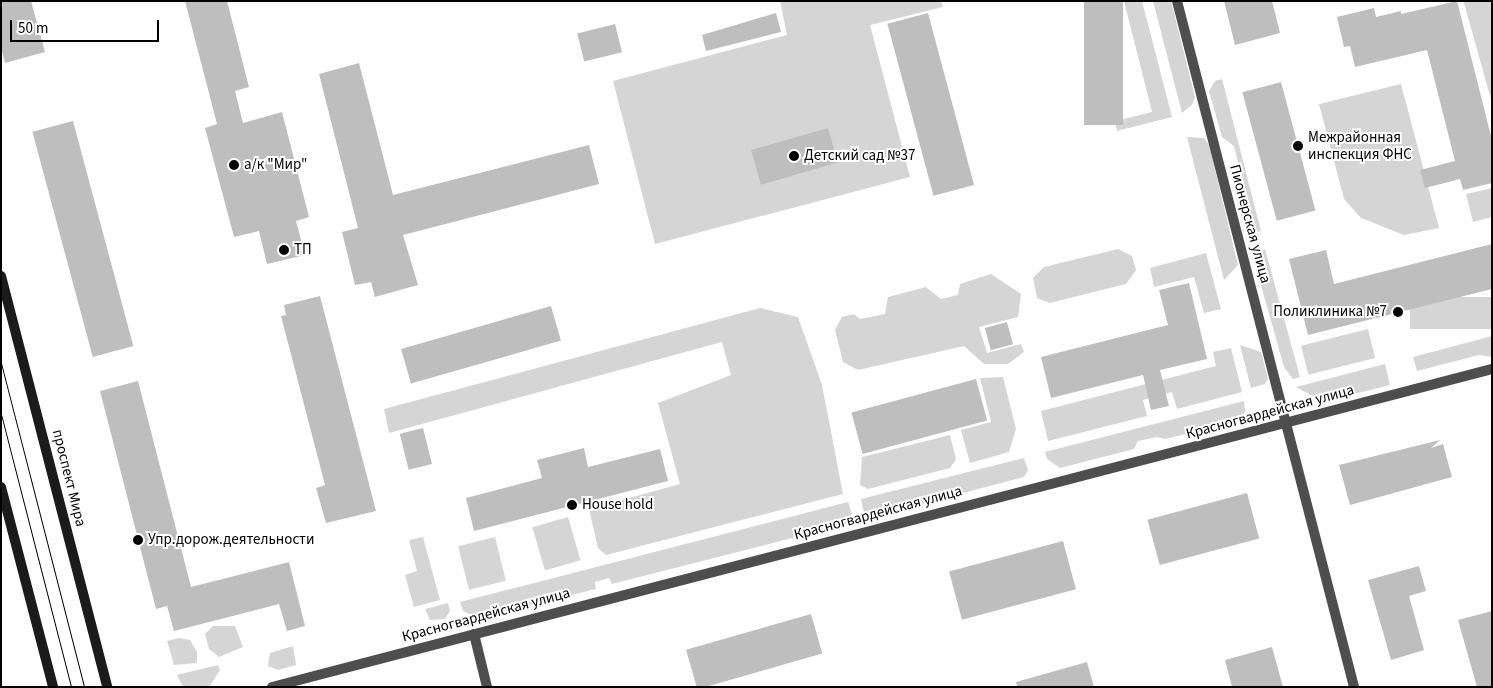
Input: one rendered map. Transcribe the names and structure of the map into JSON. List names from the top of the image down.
{
  "streets": {
    "main road": ["проспект Мира"],
    "street": ["Пионерская улица", "Красногвардейская улица"]
  },
  "crossings": [
    ["Пионерская улица", "Красногвардейская улица"]
  ],
  "places": [
    "Межрайонная инспекция ФНС",
    "Детский сад №37",
    "а/к \"Мир\"",
    "ТП",
    "Поликлиника №7",
    "House hold",
    "Упр.дорож.деятельности"
  ],
  "scale_bar": "50 m"
}
